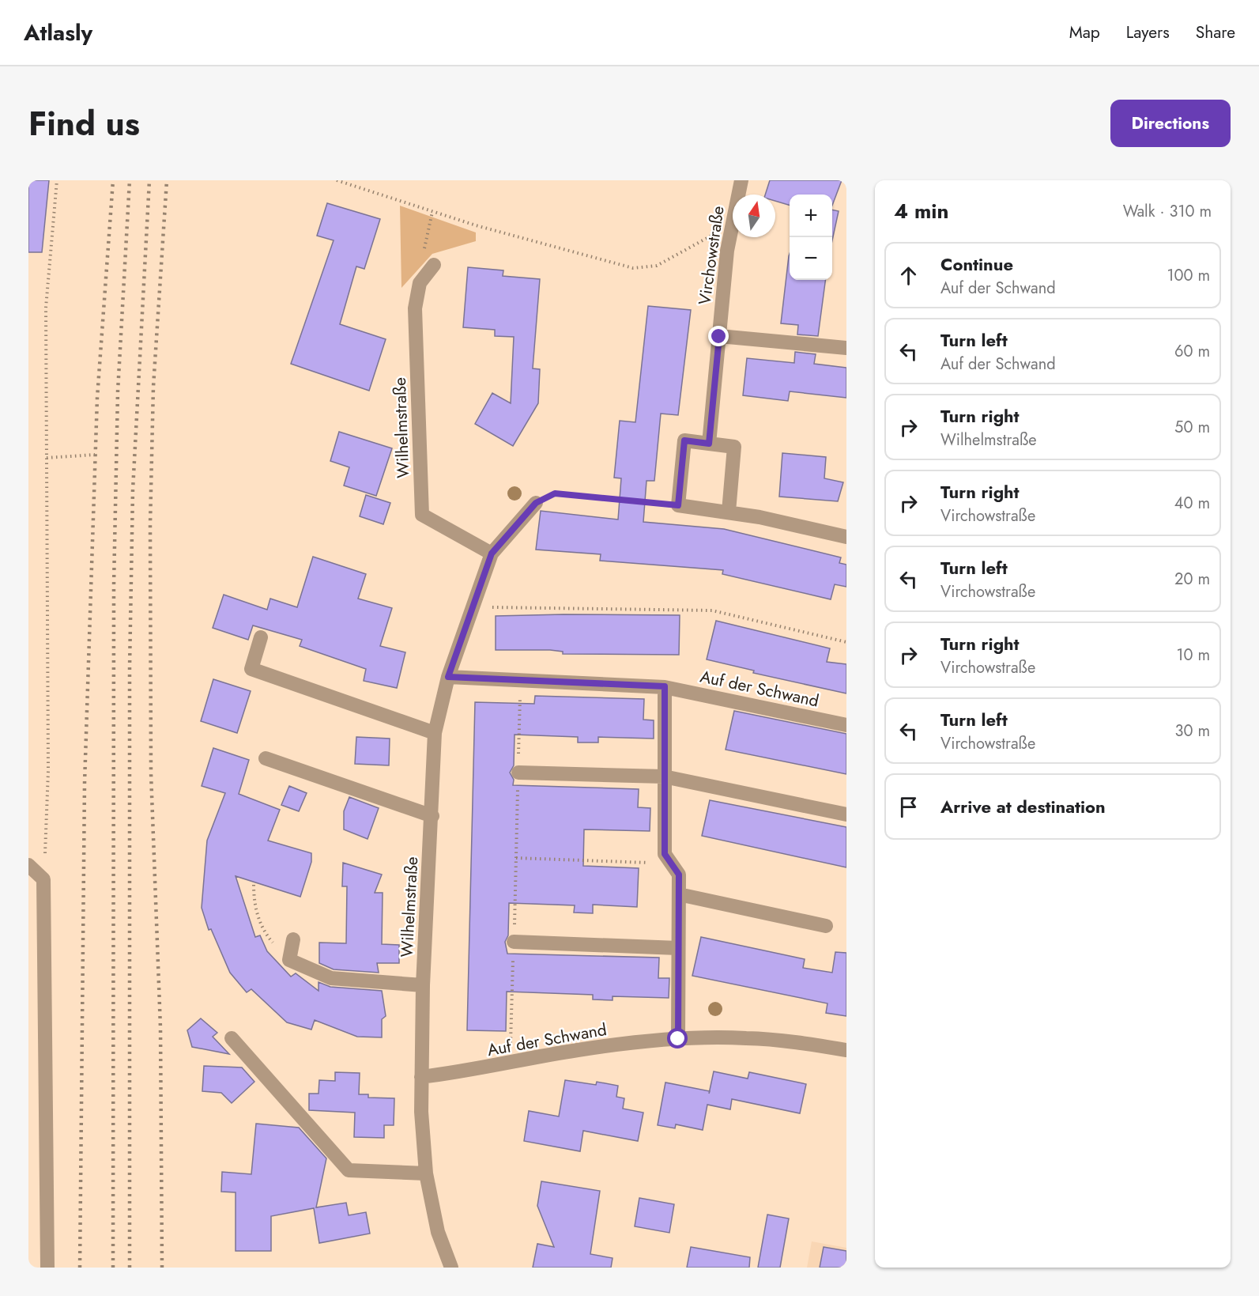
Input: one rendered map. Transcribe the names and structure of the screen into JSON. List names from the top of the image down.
{
  "streets": {
    "street": ["Virchowstraße", "Wilhelmstraße", "Auf der Schwand"]
  },
  "crossings": [
    ["Wilhelmstraße", "Auf der Schwand"]
  ],
  "north": "top",
  "page": {
    "header": "Atlasly",
    "nav": ["Map", "Layers", "Share"],
    "title": "Find us",
    "buttons": "Directions",
    "heading": ["4 min", "Walk · 310 m"],
    "map_buttons": ["+", "−"],
    "list": [
      ["Continue", "Auf der Schwand", "100 m"],
      ["Turn left", "Auf der Schwand", "60 m"],
      ["Turn right", "Wilhelmstraße", "50 m"],
      ["Turn right", "Virchowstraße", "40 m"],
      ["Turn left", "Virchowstraße", "20 m"],
      ["Turn right", "Virchowstraße", "10 m"],
      ["Turn left", "Virchowstraße", "30 m"],
      "Arrive at destination"
    ]
  }
}
